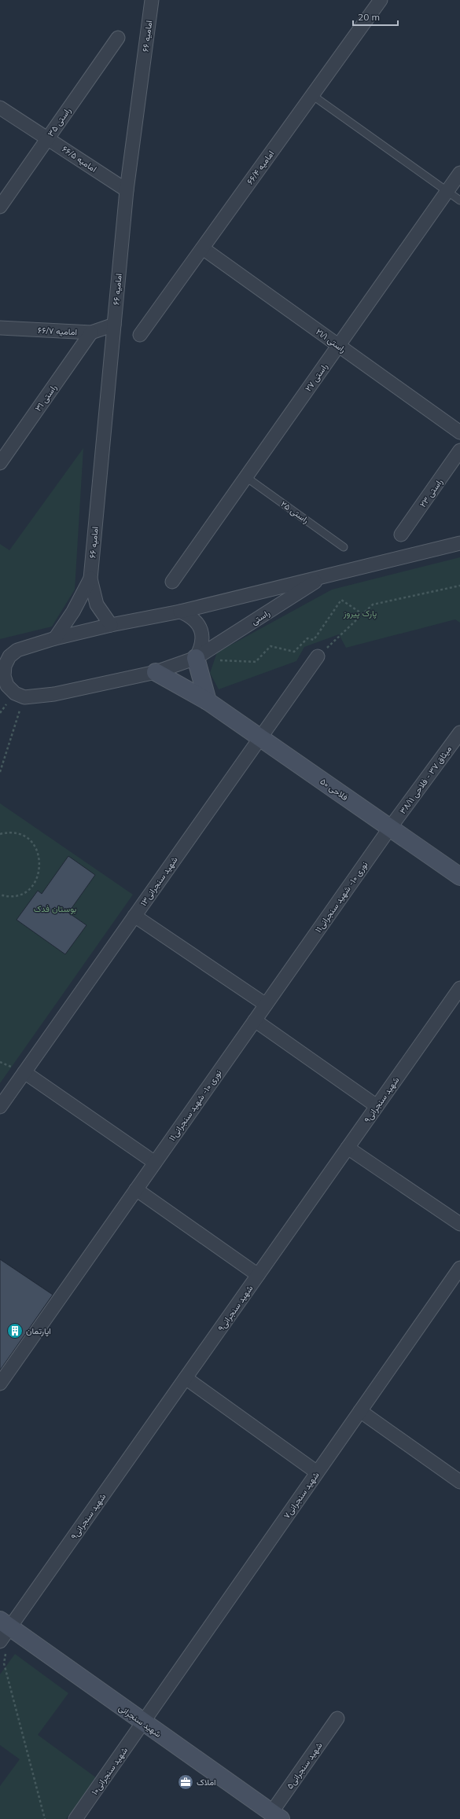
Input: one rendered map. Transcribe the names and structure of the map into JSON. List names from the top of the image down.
{
  "streets": {
    "street": [
      "امامیه ۶۶",
      "راستی ۳۵",
      "امامیه ۶۶/۵",
      "امامیه ۶۶/۴",
      "امامیه ۶۶/۷",
      "راستی ۲۱/۱",
      "راستی ۲۷",
      "راستی ۳۱",
      "راستی ۲۳",
      "راستی",
      "میثاق ۳۷ - فلاحی ۳۸/۱۱",
      "فلاحی ۵۰",
      "شهید سنجرانی۱۳",
      "نوری ۱۰- شهید سنجرانی۱۱",
      "شهید سنجرانی۹",
      "شهید سنجرانی۷",
      "شهید سنجرانی",
      "شهید سنجرانی۵",
      "شهید سنجرانی۱۰"
    ],
    "lane": ["راستی ۲۵"]
  },
  "crossings": [
    ["امامیه ۶۶", "امامیه ۶۶/۵"],
    ["امامیه ۶۶", "امامیه ۶۶/۷"],
    ["راستی ۳۵", "امامیه ۶۶/۵"],
    ["امامیه ۶۶/۴", "راستی ۲۱/۱"],
    ["امامیه ۶۶/۷", "راستی ۳۱"],
    ["راستی ۲۱/۱", "راستی ۲۷"],
    ["راستی ۲۷", "راستی ۲۵"],
    ["راستی", "فلاحی ۵۰"],
    ["میثاق ۳۷ - فلاحی ۳۸/۱۱", "فلاحی ۵۰"],
    ["میثاق ۳۷ - فلاحی ۳۸/۱۱", "نوری ۱۰- شهید سنجرانی۱۱"],
    ["فلاحی ۵۰", "شهید سنجرانی۱۳"],
    ["فلاحی ۵۰", "نوری ۱۰- شهید سنجرانی۱۱"],
    ["شهید سنجرانی۹", "شهید سنجرانی"],
    ["شهید سنجرانی۷", "شهید سنجرانی"],
    ["شهید سنجرانی۷", "شهید سنجرانی۱۰"],
    ["شهید سنجرانی", "شهید سنجرانی۵"],
    ["شهید سنجرانی", "شهید سنجرانی۱۰"]
  ],
  "parks": ["پارک پیروز", "بوستان فدک"],
  "places": {
    "building": ["اپارتمان"],
    "office": ["املاک"]
  },
  "scale_bar": "20 m"
}
